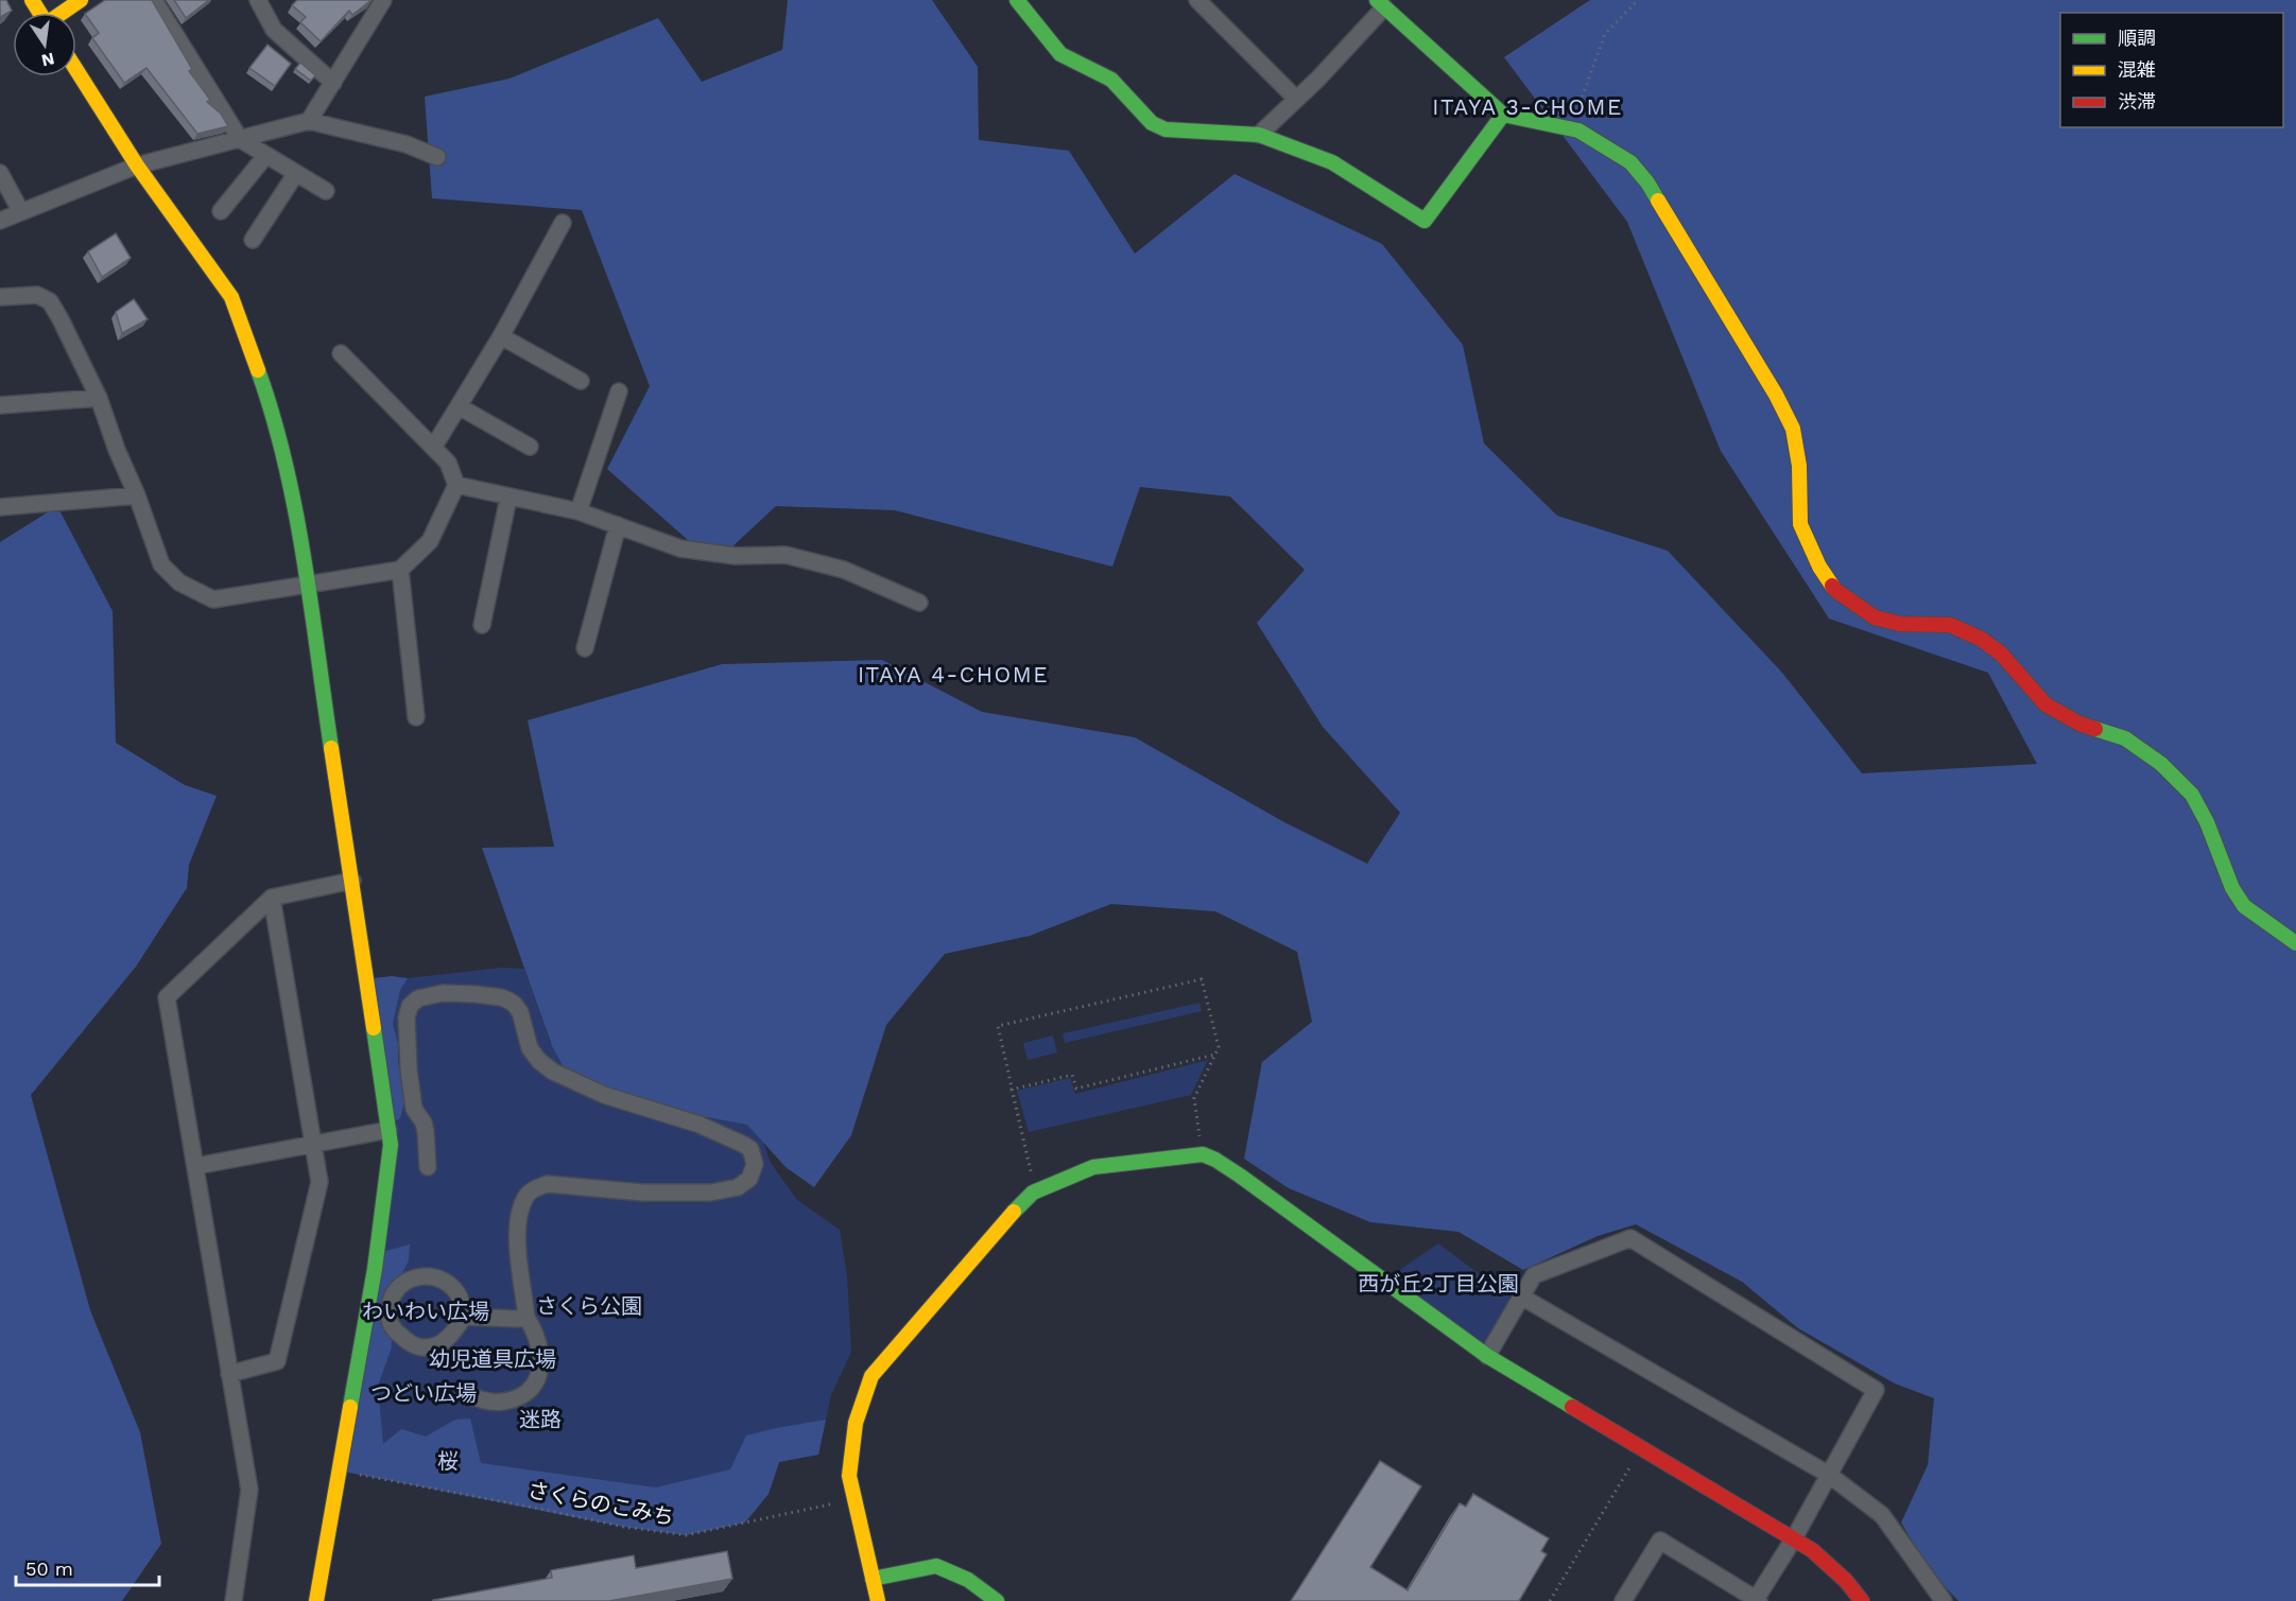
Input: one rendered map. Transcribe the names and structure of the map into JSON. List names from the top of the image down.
{
  "streets": {
    "path": ["さくらのこみち"]
  },
  "districts": ["ITAYA 3-CHOME", "ITAYA 4-CHOME"],
  "parks": [
    "西が丘2丁目公園",
    "さくら公園",
    "わいわい広場",
    "幼児道具広場",
    "つどい広場",
    "迷路",
    "桜"
  ],
  "legend": ["順調", "混雑", "渋滞"],
  "scale_bar": "50 m",
  "north": "bottom"
}
